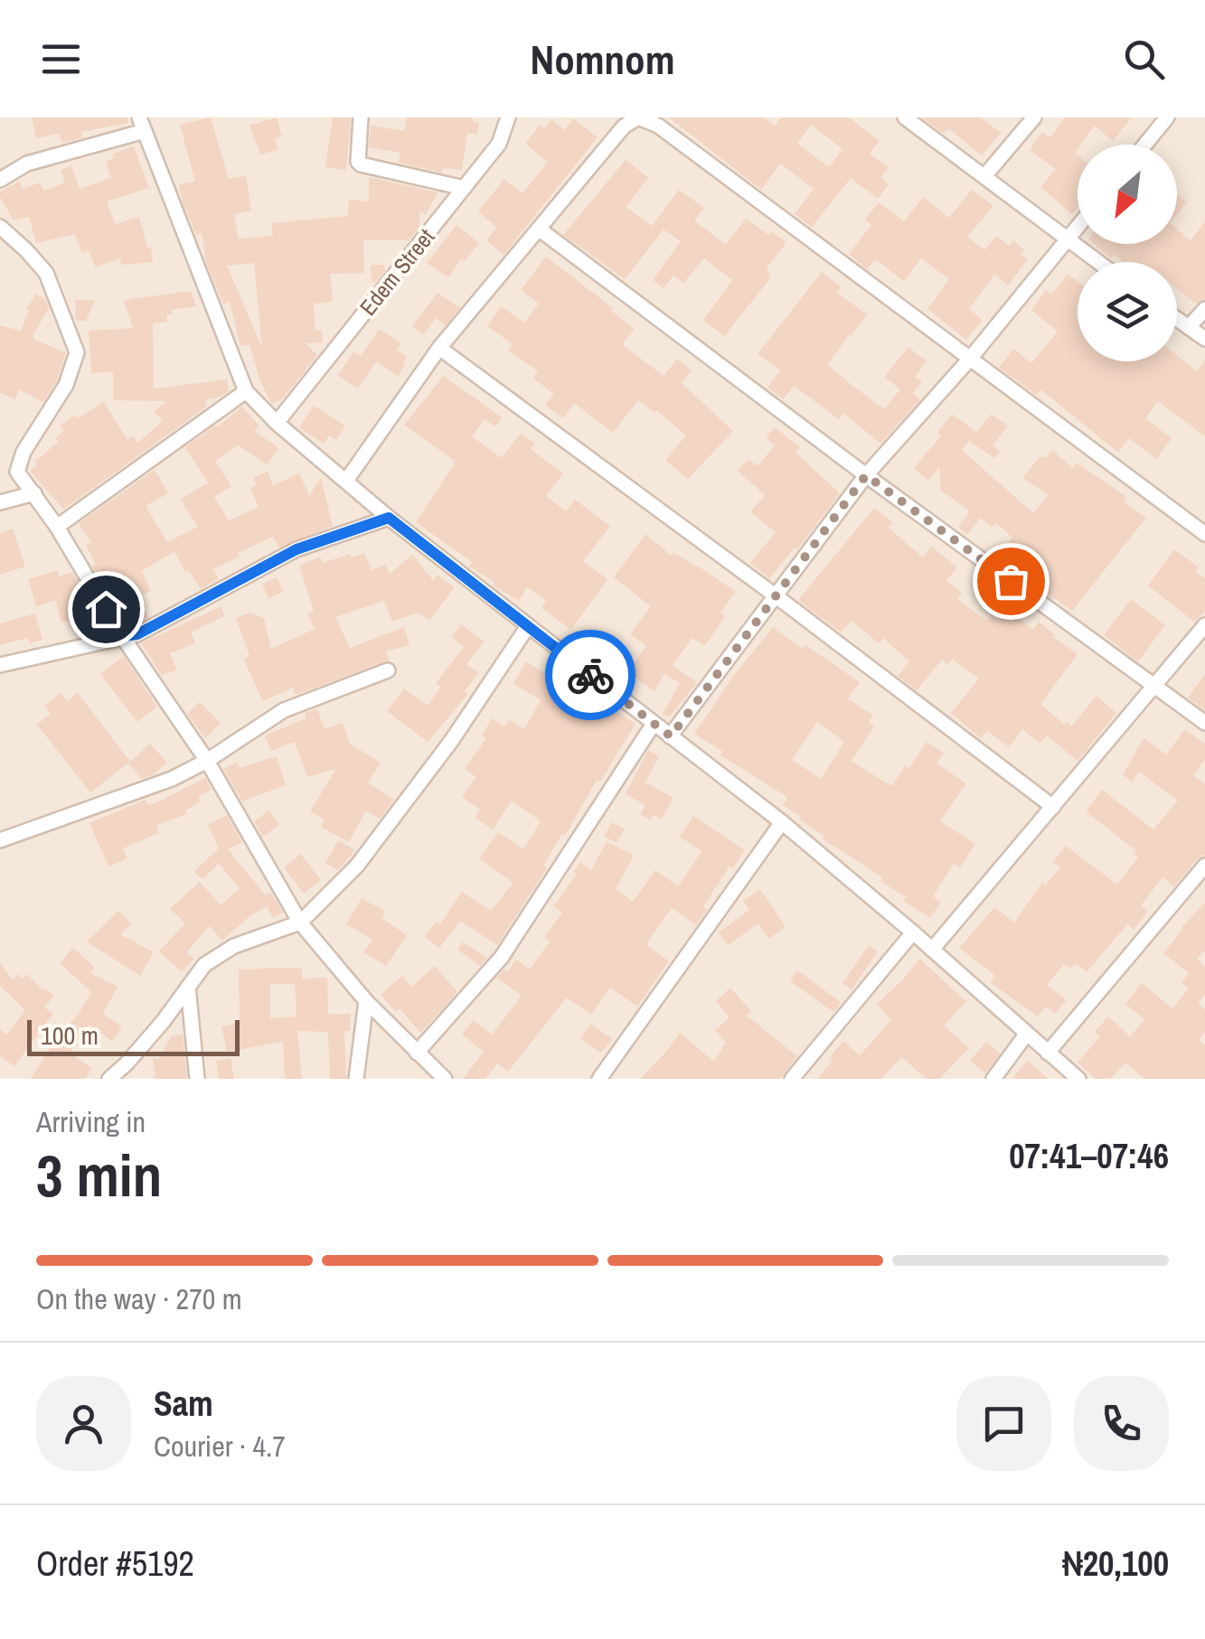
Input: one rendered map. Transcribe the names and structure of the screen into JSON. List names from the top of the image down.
{
  "streets": {
    "street": ["Edem Street"]
  },
  "scale_bar": "100 m",
  "north": "bottom left",
  "page": {
    "header": "Nomnom",
    "scale": "100 m",
    "heading": ["3 min", "Arriving in", "07:41–07:46"],
    "panel": [
      "Sam",
      "Courier · 4.7",
      "Order #5192",
      "₦20,100"
    ],
    "bar": "On the way · 270 m"
  }
}
